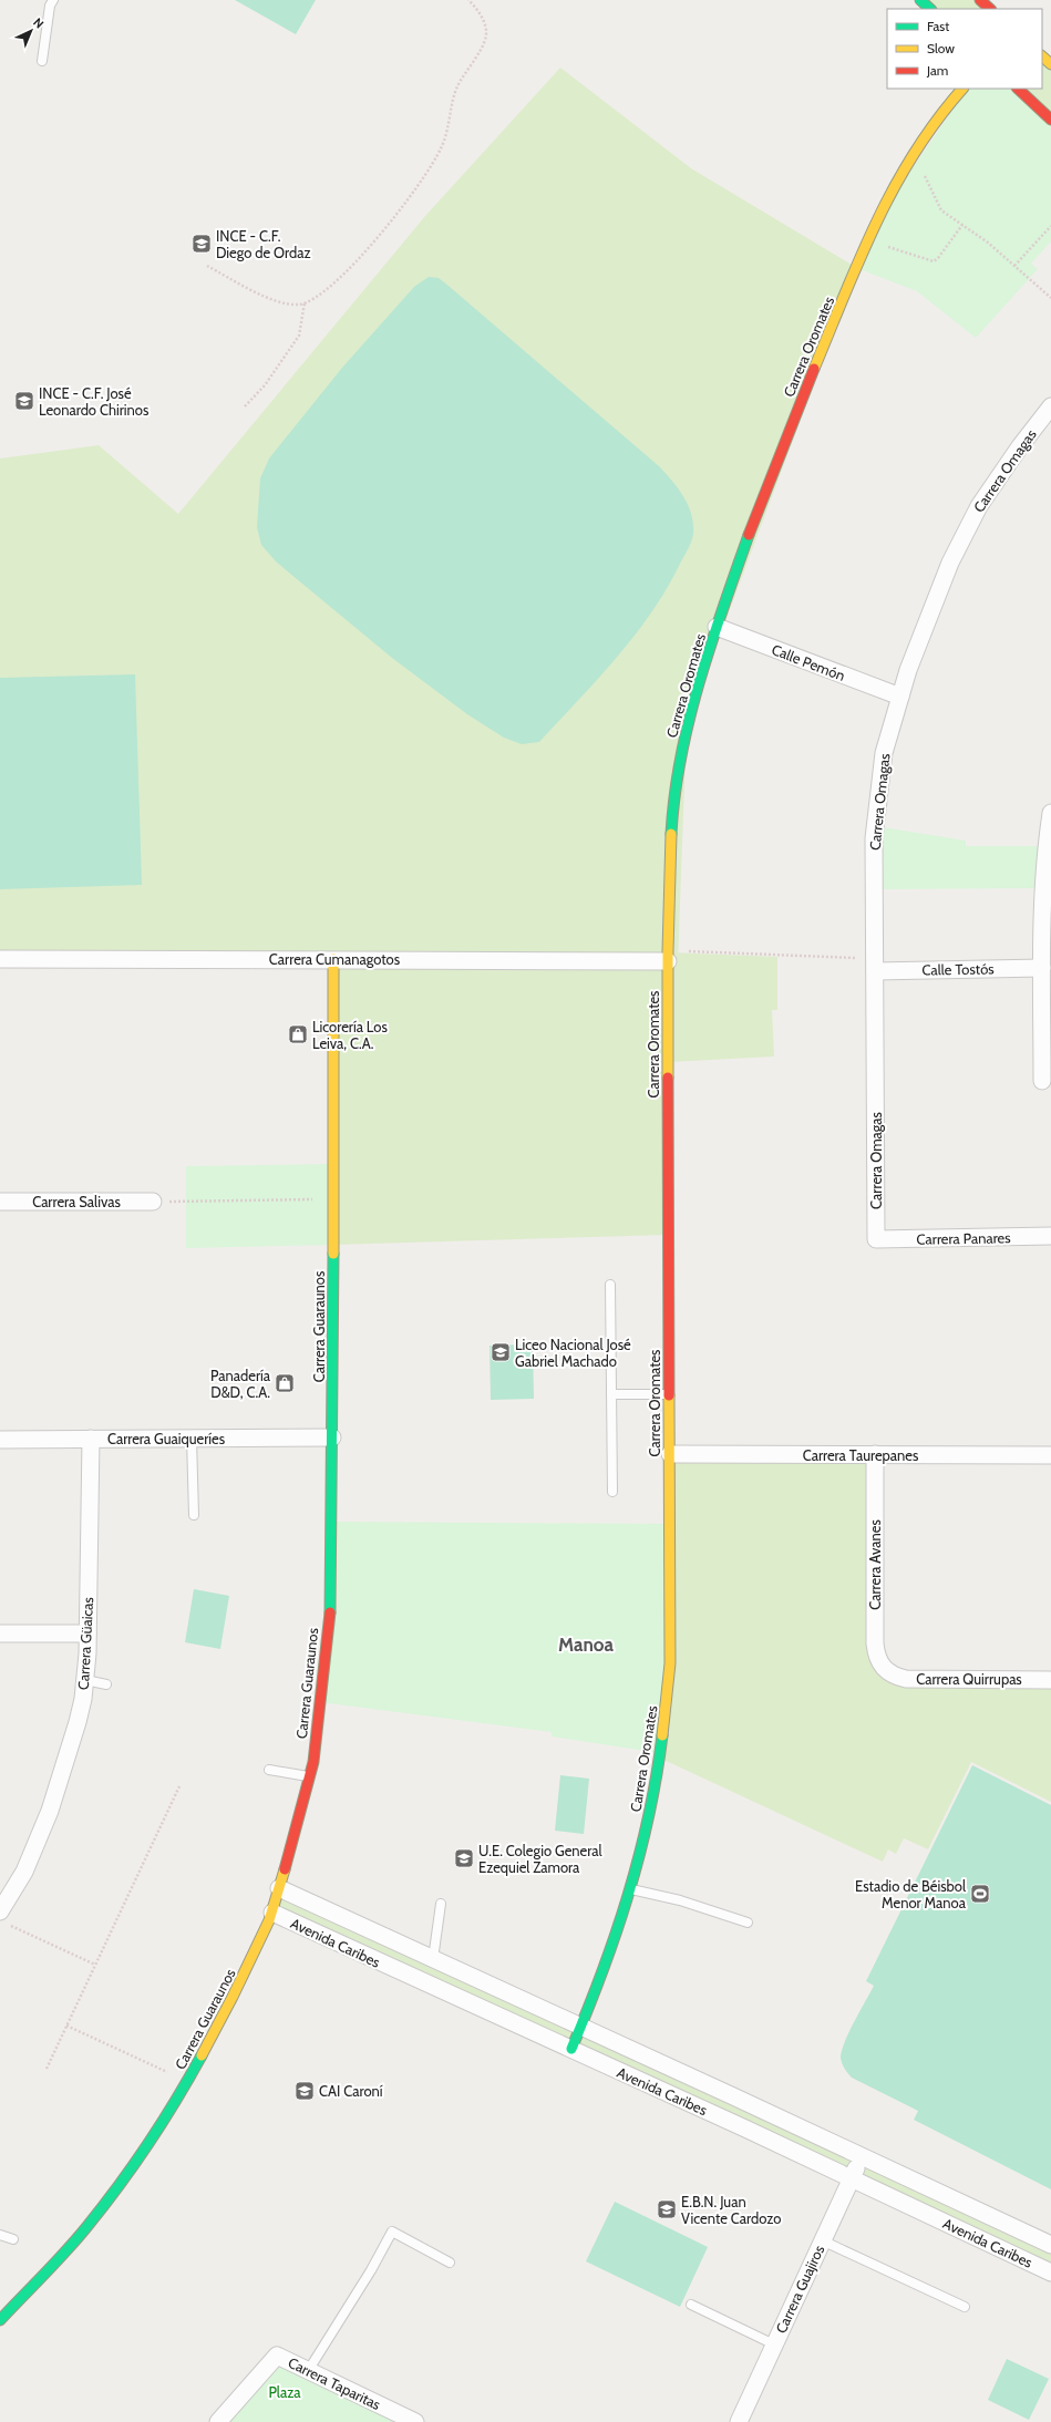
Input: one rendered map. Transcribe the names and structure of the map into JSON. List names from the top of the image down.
{
  "streets": {
    "street": [
      "Carrera Oromates",
      "Carrera Omagas",
      "Calle Pemón",
      "Carrera Cumanagotos",
      "Calle Tostós",
      "Carrera Salivas",
      "Carrera Panares",
      "Carrera Guaraunos",
      "Carrera Guaiqueríes",
      "Carrera Taurepanes",
      "Carrera Avanes",
      "Carrera Güaicas",
      "Carrera Quirrupas",
      "Avenida Caribes",
      "Carrera Guajiros",
      "Carrera Taparitas"
    ]
  },
  "crossings": [
    ["Carrera Oromates", "Calle Pemón"],
    ["Carrera Oromates", "Carrera Cumanagotos"],
    ["Carrera Oromates", "Carrera Taurepanes"],
    ["Carrera Oromates", "Avenida Caribes"],
    ["Carrera Omagas", "Calle Pemón"],
    ["Carrera Omagas", "Calle Tostós"],
    ["Carrera Omagas", "Carrera Panares"],
    ["Carrera Cumanagotos", "Carrera Guaraunos"],
    ["Carrera Guaraunos", "Carrera Guaiqueríes"],
    ["Carrera Guaraunos", "Avenida Caribes"],
    ["Carrera Guaiqueríes", "Carrera Güaicas"],
    ["Carrera Taurepanes", "Carrera Avanes"],
    ["Carrera Avanes", "Carrera Quirrupas"],
    ["Avenida Caribes", "Carrera Guajiros"]
  ],
  "districts": ["Manoa"],
  "parks": ["Plaza"],
  "places": {
    "school or university": [
      "INCE - C.F. Diego de Ordaz",
      "INCE - C.F. José Leonardo Chirinos",
      "Liceo Nacional José Gabriel Machado",
      "U.E. Colegio General Ezequiel Zamora",
      "CAI Caroní",
      "E.B.N. Juan Vicente Cardozo"
    ],
    "shop": ["Licorería Los Leiva, C.A.", "Panadería D&D, C.A."],
    "sports": ["Estadio de Béisbol Menor Manoa"]
  },
  "legend": ["Fast", "Slow", "Jam"],
  "north": "top right"
}
